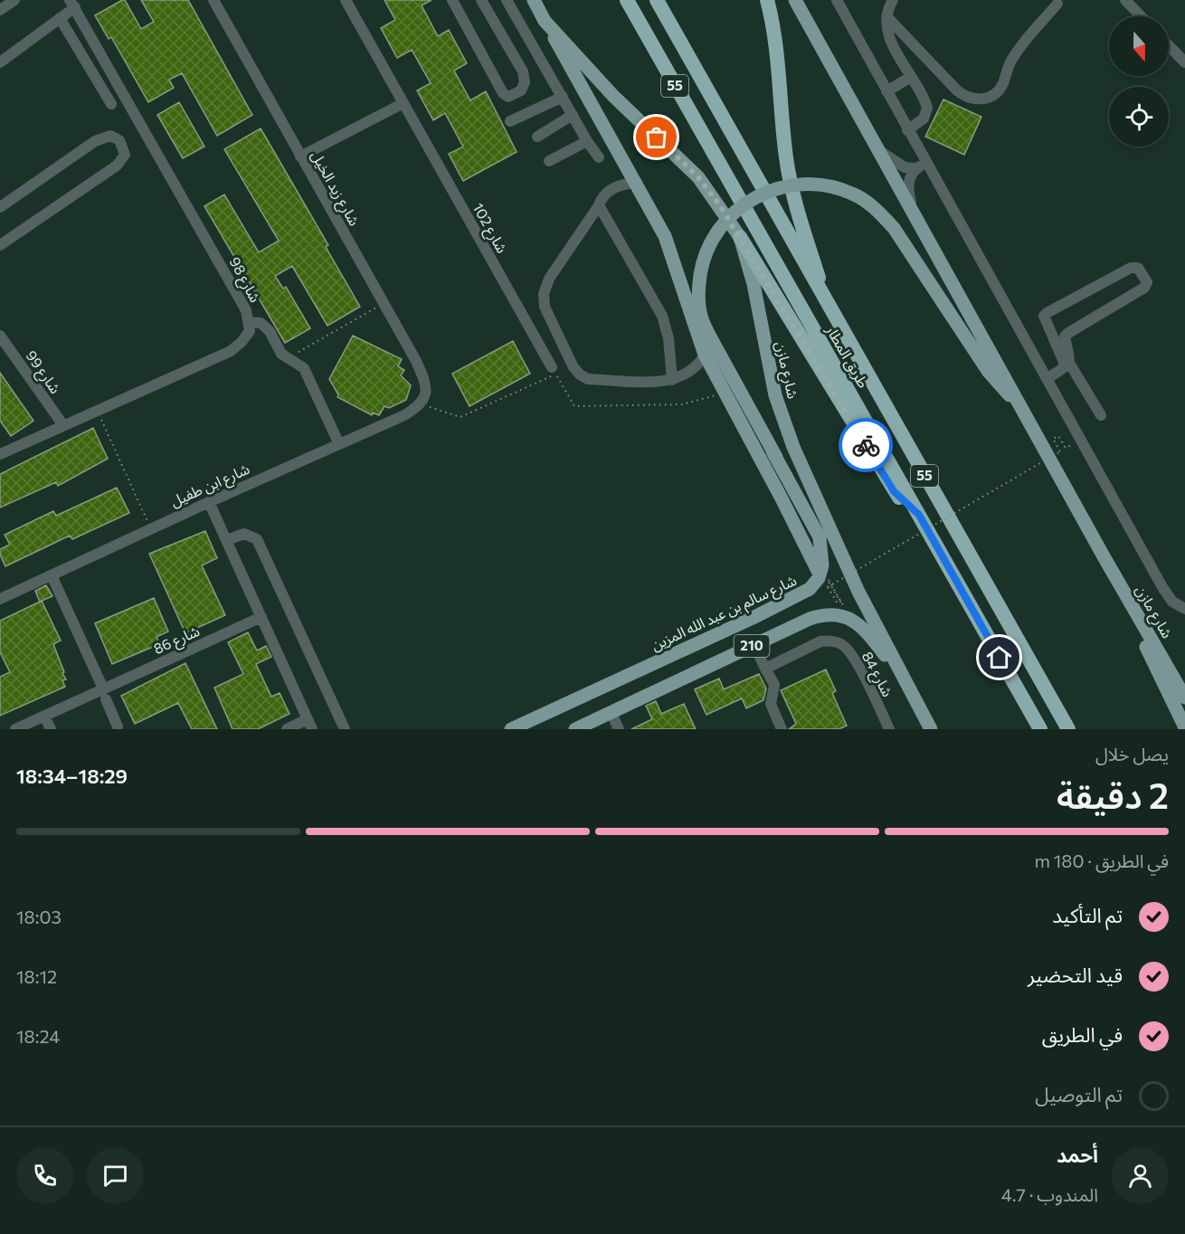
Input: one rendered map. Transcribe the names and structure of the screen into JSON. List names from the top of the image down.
{
  "streets": {
    "highway": ["55", "طريق المطار"],
    "main road": ["شارع مازن", "شارع سالم بن عبد الله المزين", "210"],
    "street": [
      "شارع زيد الخيل",
      "شارع 102",
      "شارع 98",
      "شارع 99",
      "شارع ابن طفيل",
      "شارع 86",
      "شارع 84"
    ]
  },
  "crossings": [
    ["شارع زيد الخيل", "شارع ابن طفيل"],
    ["شارع 98", "شارع 99"]
  ],
  "north": "bottom",
  "page": {
    "heading": ["2 دقيقة", "يصل خلال", "18:29–18:34"],
    "panel": ["أحمد", "المندوب · 4.7"],
    "bar": "في الطريق · 180 m",
    "list": [
      ["تم التأكيد", "18:03"],
      ["قيد التحضير", "18:12"],
      ["في الطريق", "18:24"],
      "تم التوصيل"
    ]
  }
}
